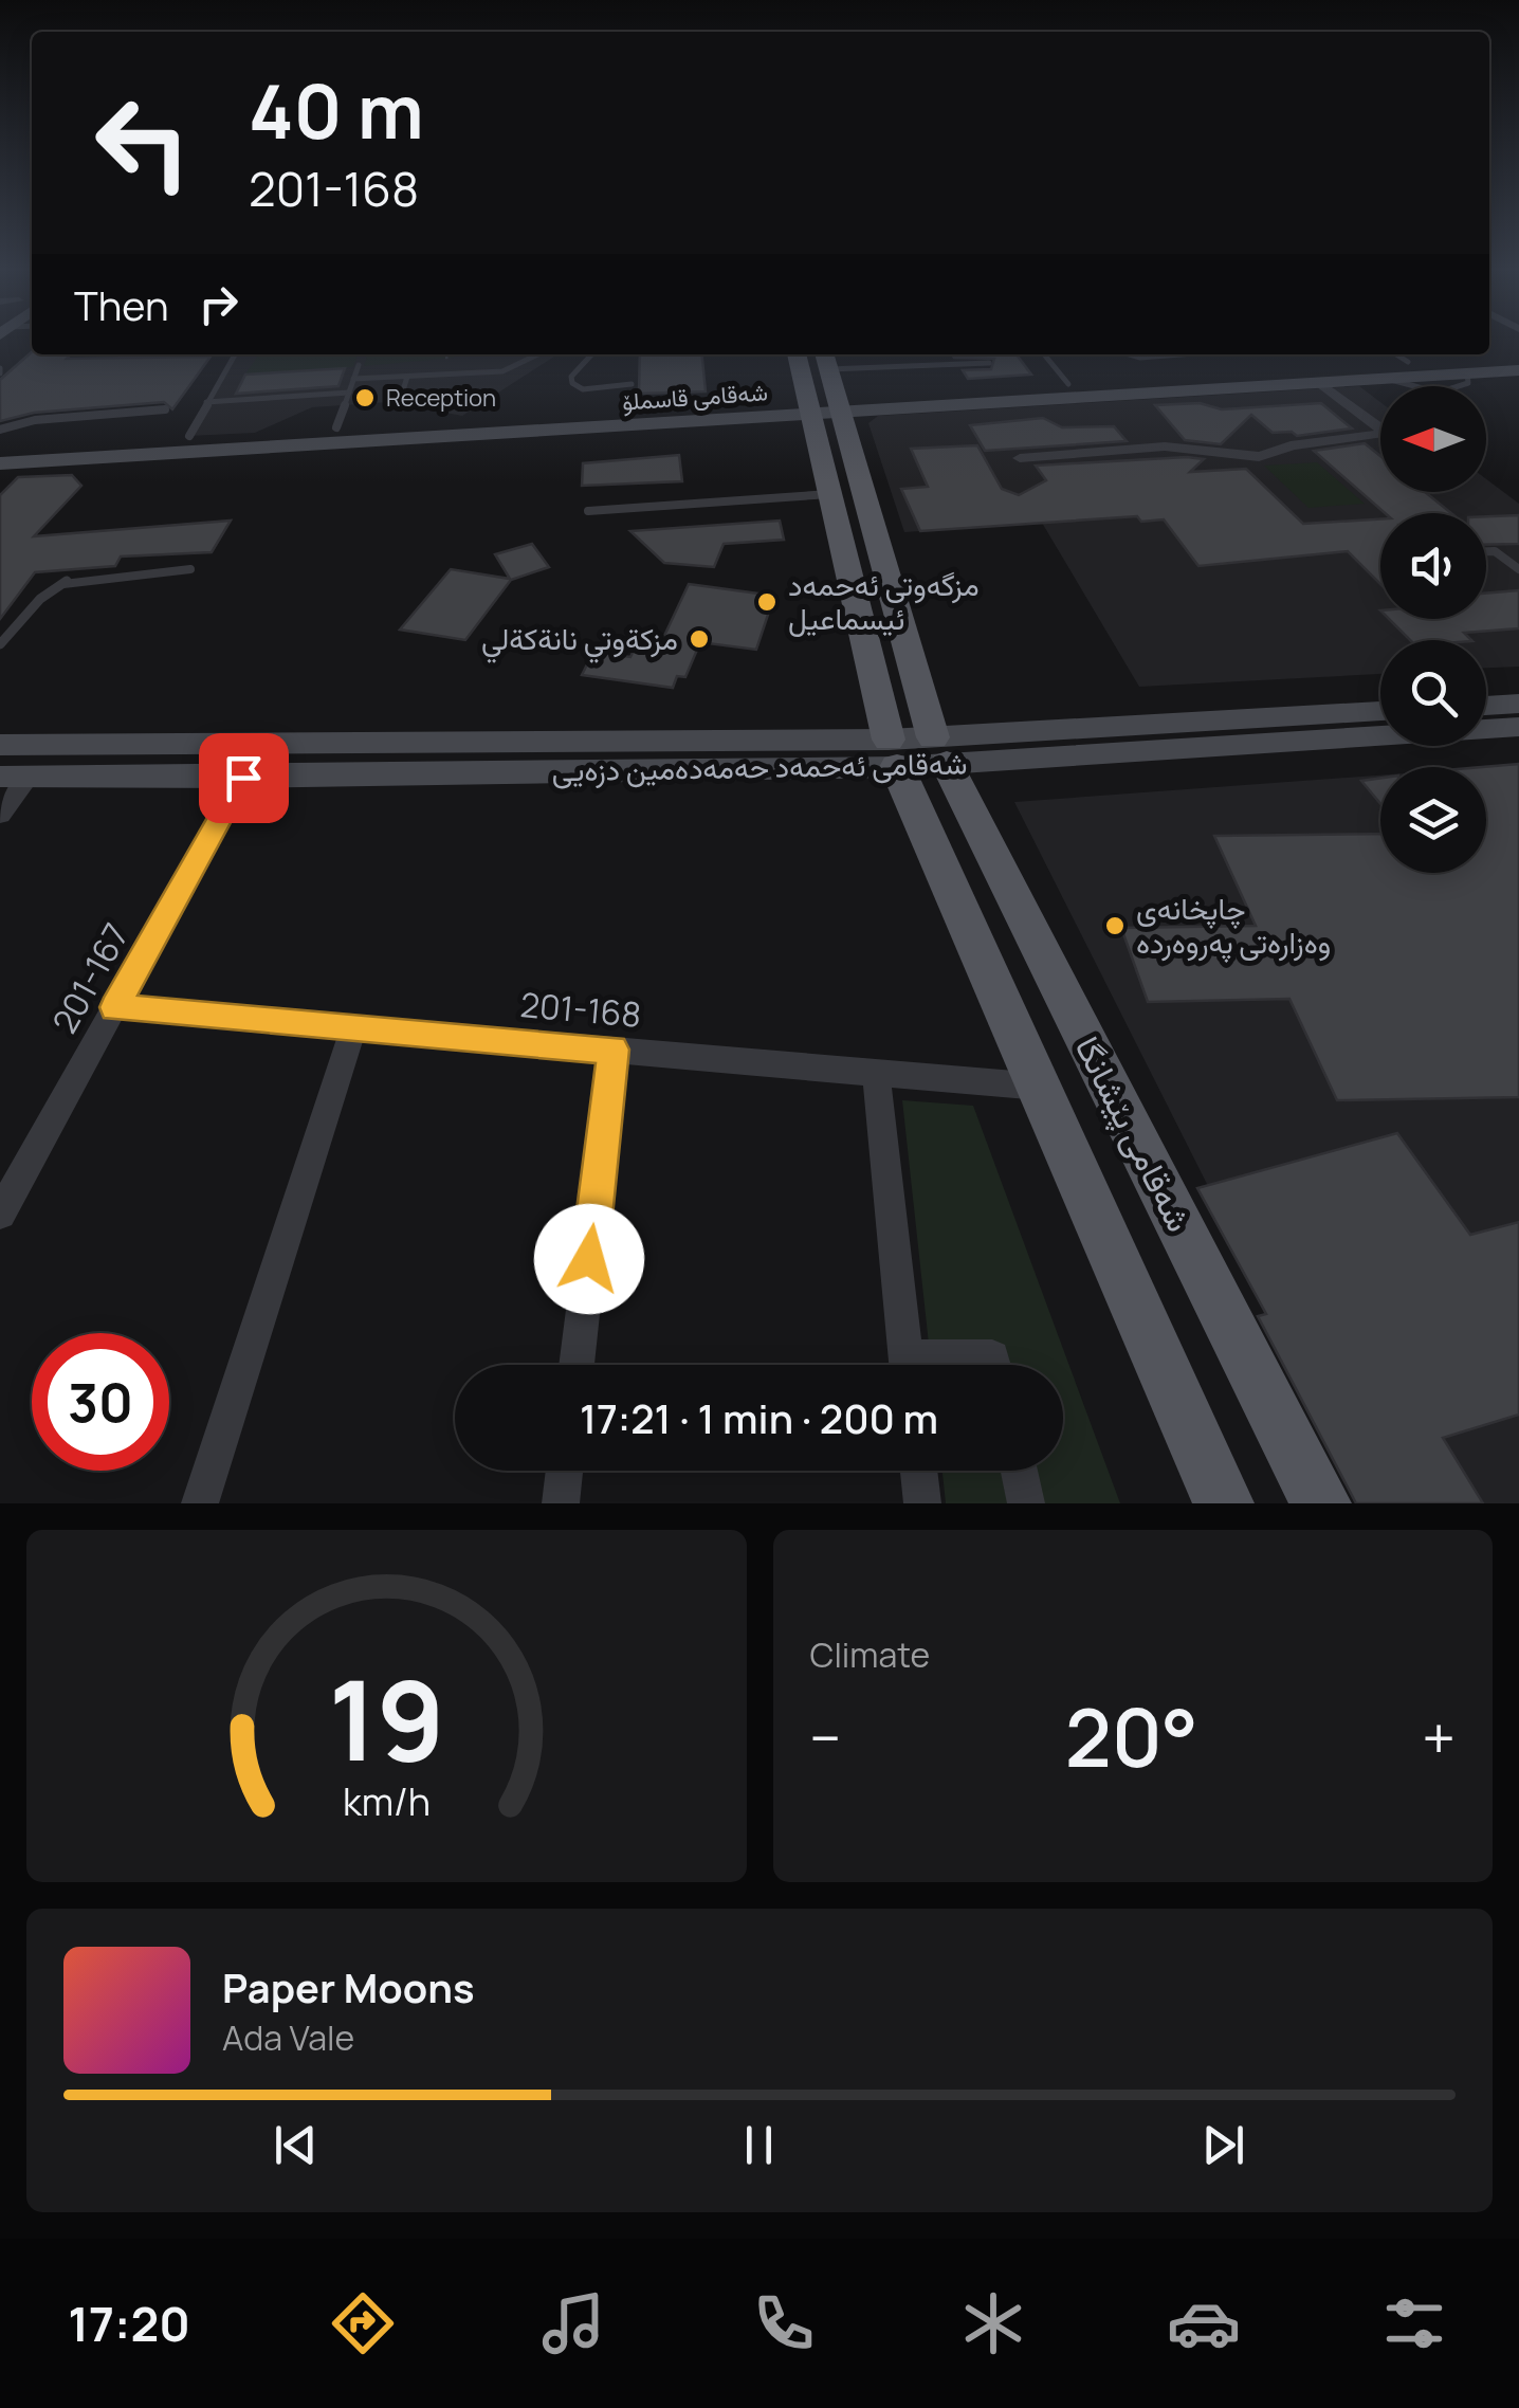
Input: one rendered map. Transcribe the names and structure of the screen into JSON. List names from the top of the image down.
{
  "streets": {
    "main road": ["شەقامی قاسملۆ", "شەقامی ئەحمەد حەمەدەمین دزەیی", "شەقامی پێشانگا"],
    "street": ["201-167", "201-168"]
  },
  "crossings": [
    ["شەقامی قاسملۆ", "شەقامی پێشانگا"],
    ["شەقامی ئەحمەد حەمەدەمین دزەیی", "201-167"],
    ["شەقامی ئەحمەد حەمەدەمین دزەیی", "شەقامی پێشانگا"],
    ["201-167", "201-168"],
    ["201-168", "شەقامی پێشانگا"]
  ],
  "places": [
    "Reception",
    "مزگەوتی ئەحمەد ئیسماعیل",
    "مزكةوتي نانةكةلي",
    "چاپخانەی وەزارەتی پەروەردە"
  ],
  "north": "left",
  "page": {
    "turn": ["40 m", "201-168"],
    "then": "Then",
    "limit": "30",
    "trip": "17:21 · 1 min · 200 m",
    "tile": "Climate",
    "heat": ["−", "20°", "+"],
    "song": ["Paper Moons", "Ada Vale"],
    "tabs": "17:20",
    "gauge": ["19", "km/h"]
  }
}
